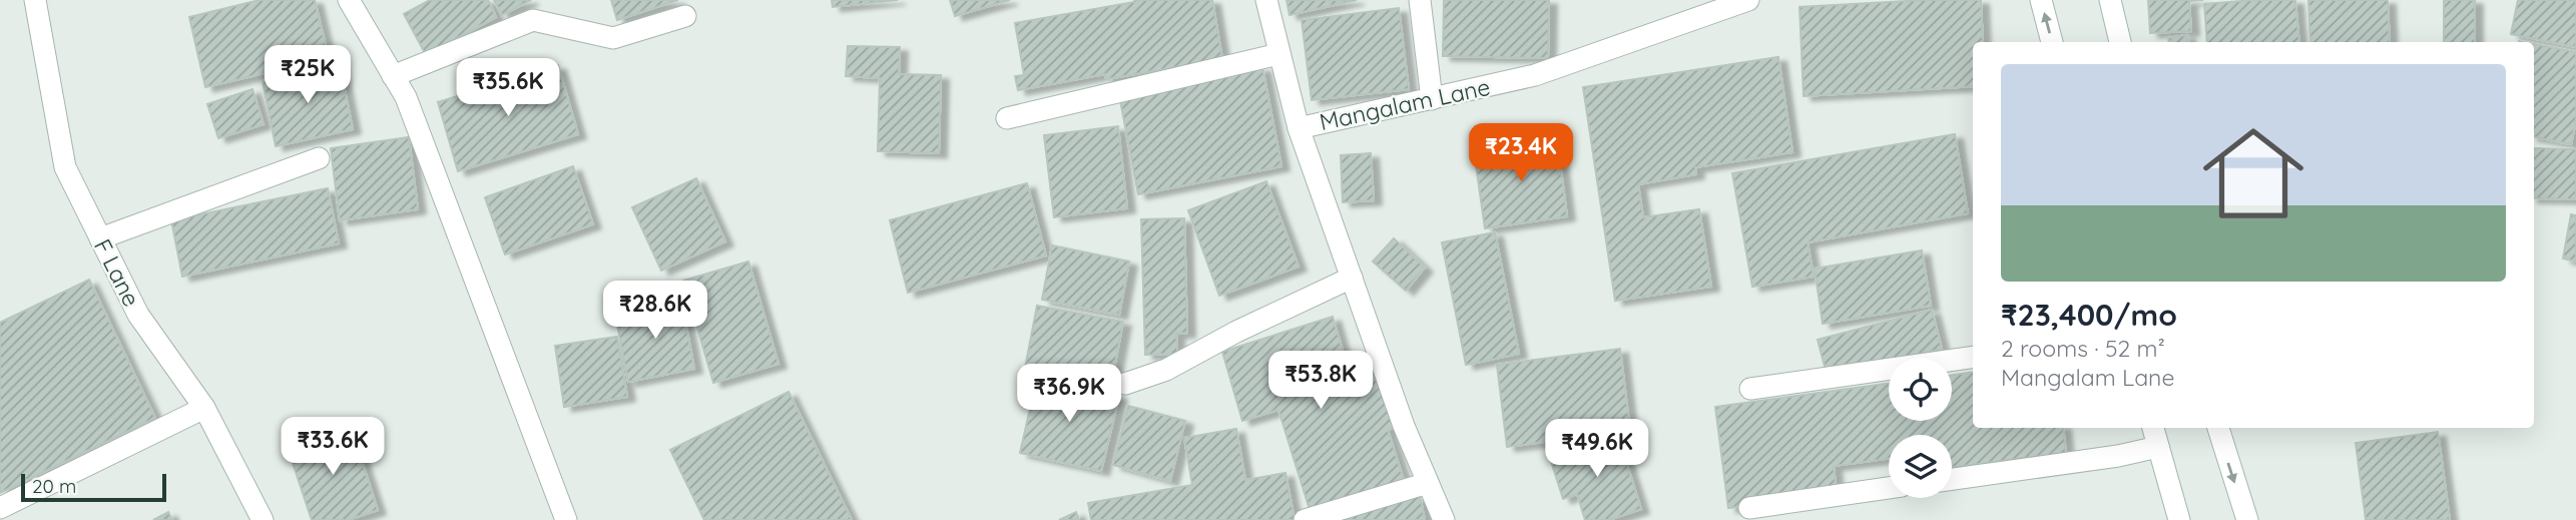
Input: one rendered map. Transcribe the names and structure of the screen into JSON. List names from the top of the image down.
{
  "streets": {
    "street": ["Mangalam Lane", "F Lane"]
  },
  "scale_bar": "20 m",
  "page": {
    "list": [
      {
        "name": "₹23,400/mo",
        "note": "2 rooms · 52 m² · Mangalam Lane"
      }
    ],
    "price": [
      "₹25K",
      "₹35.6K",
      "₹23.4K",
      "₹28.6K",
      "₹53.8K",
      "₹36.9K",
      "₹33.6K",
      "₹49.6K"
    ],
    "scale": "20 m"
  }
}
